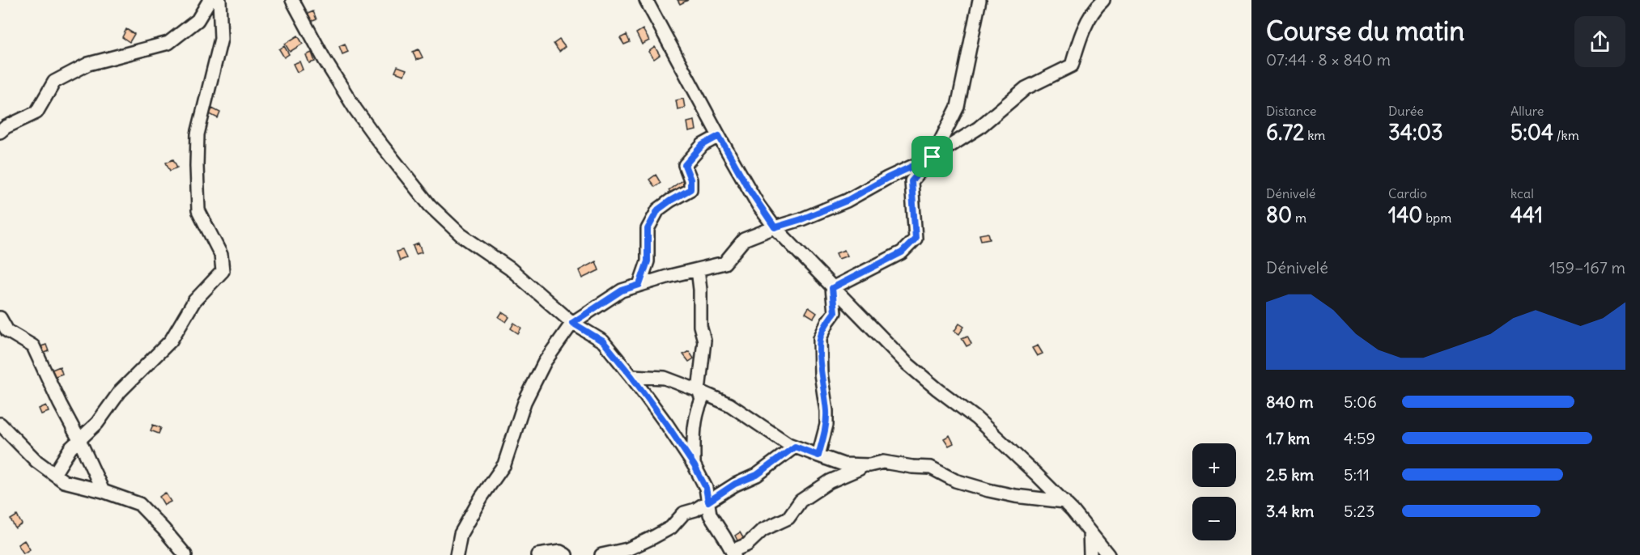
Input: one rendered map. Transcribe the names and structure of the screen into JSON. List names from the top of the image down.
{
  "page": {
    "heading": ["Course du matin", "07:44 · 8 × 840 m"],
    "stats": [
      ["Distance", "6.72 km"],
      ["Durée", "34:03"],
      ["Allure", "5:04 /km"],
      ["Dénivelé", "80 m"],
      ["Cardio", "140 bpm"],
      ["kcal", "441"]
    ],
    "chart": ["Dénivelé", "159–167 m"],
    "list": [
      {
        "name": "840 m",
        "note": "5:06"
      },
      {
        "name": "1.7 km",
        "note": "4:59"
      },
      {
        "name": "2.5 km",
        "note": "5:11"
      },
      {
        "name": "3.4 km",
        "note": "5:23"
      }
    ],
    "map_buttons": ["+", "−"]
  }
}
